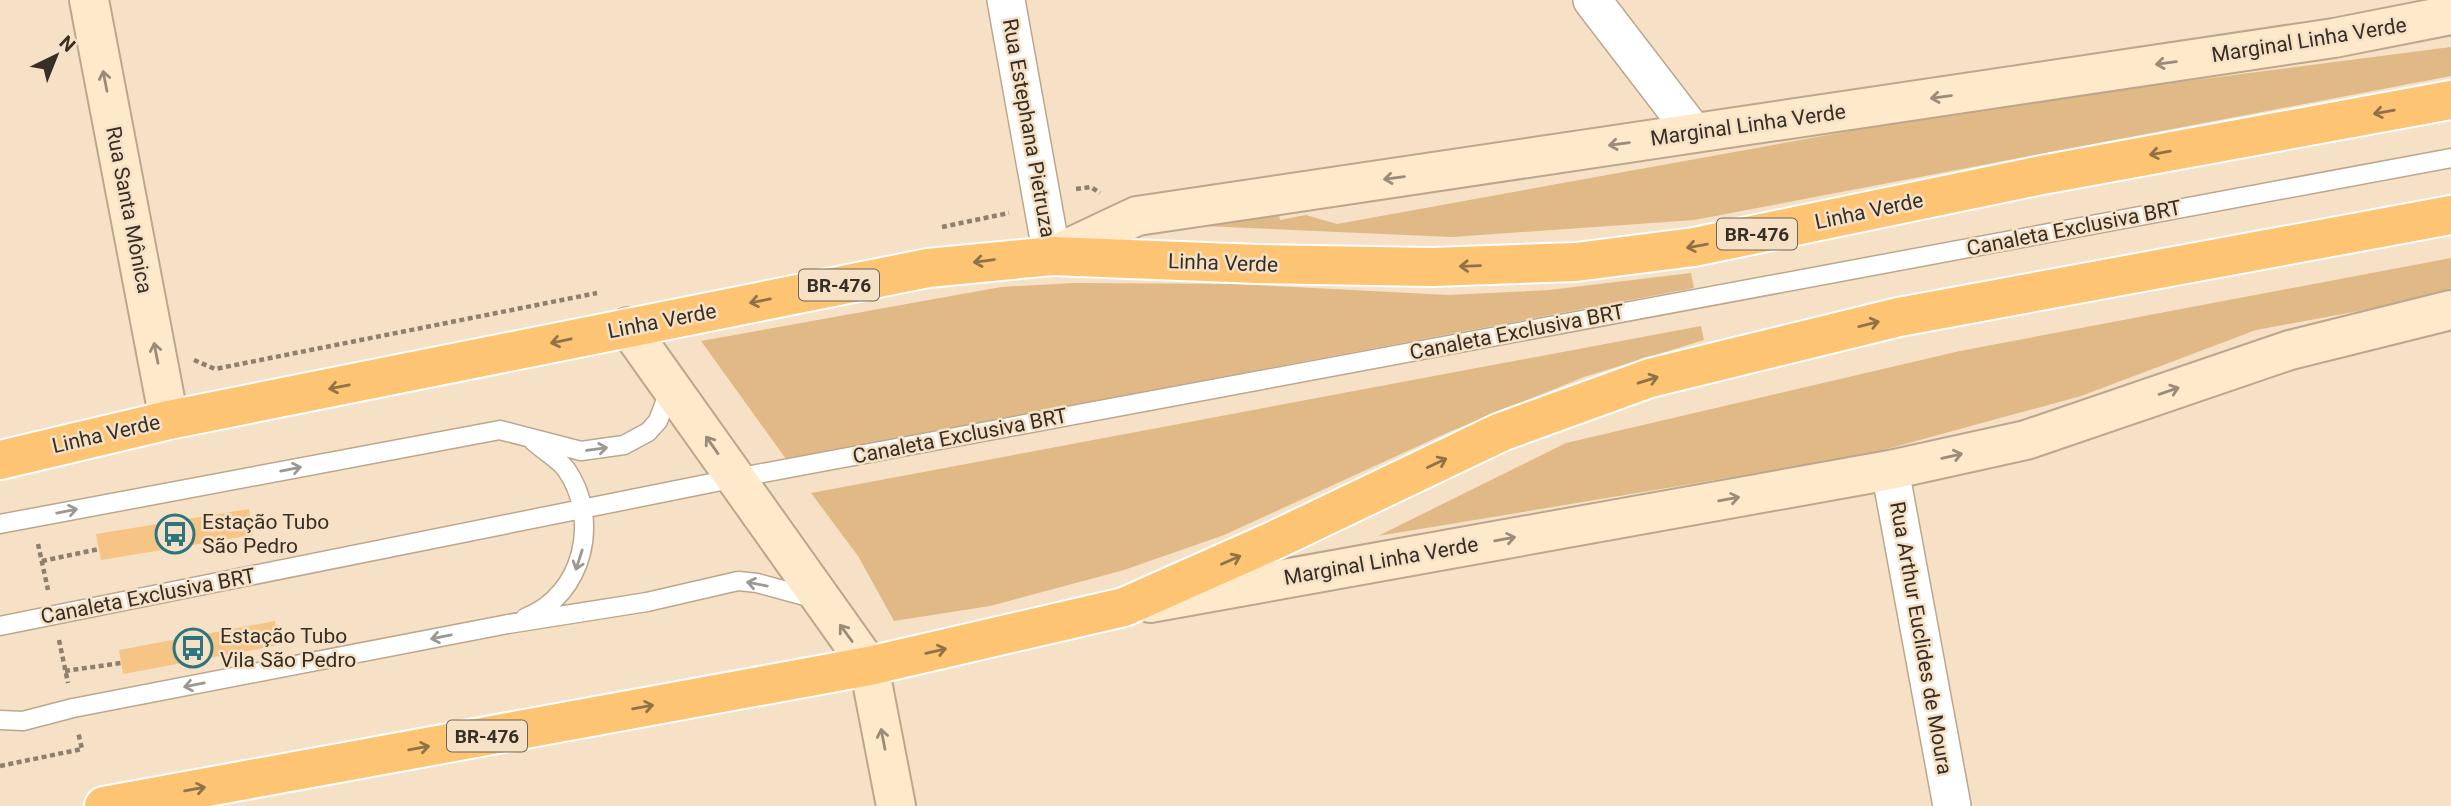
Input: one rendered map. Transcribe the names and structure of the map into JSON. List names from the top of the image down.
{
  "streets": {
    "highway": ["Linha Verde", "BR-476"],
    "main road": ["Marginal Linha Verde", "Rua Santa Mônica"],
    "street": ["Rua Estephana Pietruza", "Rua Arthur Euclides de Moura"],
    "lane": ["Canaleta Exclusiva BRT"]
  },
  "crossings": [
    ["Marginal Linha Verde", "Rua Estephana Pietruza"],
    ["Marginal Linha Verde", "Linha Verde"],
    ["Marginal Linha Verde", "BR-476"],
    ["Marginal Linha Verde", "Rua Arthur Euclides de Moura"],
    ["Rua Estephana Pietruza", "Linha Verde"],
    ["Rua Santa Mônica", "Linha Verde"]
  ],
  "one_way": ["Rua Santa Mônica"],
  "places": {
    "bus stop": ["Estação Tubo São Pedro", "Estação Tubo Vila São Pedro"]
  },
  "north": "top right"
}
